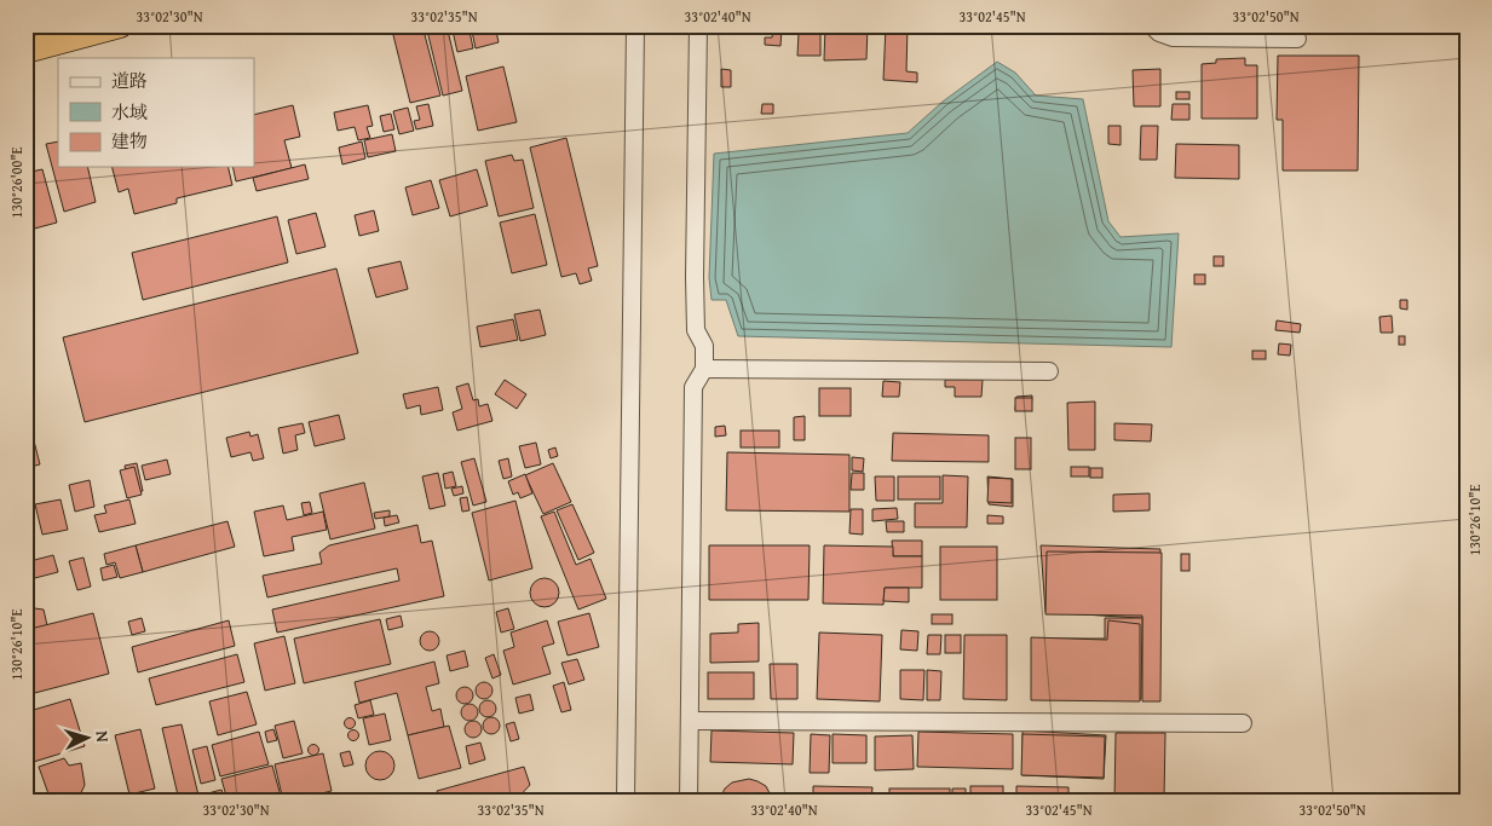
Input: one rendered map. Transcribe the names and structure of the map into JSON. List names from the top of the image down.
{
  "legend": ["道路", "水域", "建物"],
  "north": "right",
  "coordinates": [
    "33°02'30\"N",
    "33°02'35\"N",
    "33°02'40\"N",
    "33°02'45\"N",
    "33°02'50\"N",
    "130°26'00\"E",
    "130°26'10\"E"
  ]
}
